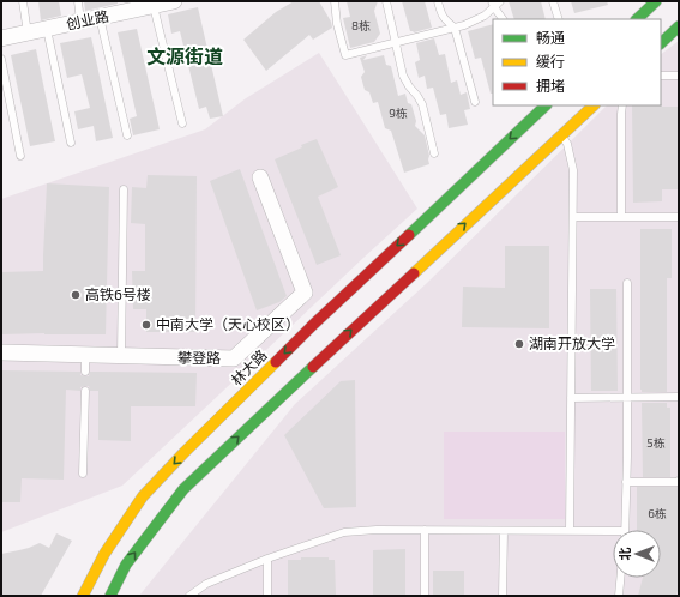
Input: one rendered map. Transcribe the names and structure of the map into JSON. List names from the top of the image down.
{
  "streets": {
    "main road": ["林大路"],
    "street": ["创业路", "攀登路"]
  },
  "districts": ["文源街道"],
  "places": ["高铁6号楼", "中南大学（天心校区）", "湖南开放大学"],
  "house_numbers": [
    "8栋",
    "9栋",
    "5栋",
    "6栋"
  ],
  "legend": ["畅通", "缓行", "拥堵"],
  "north": "left"
}
